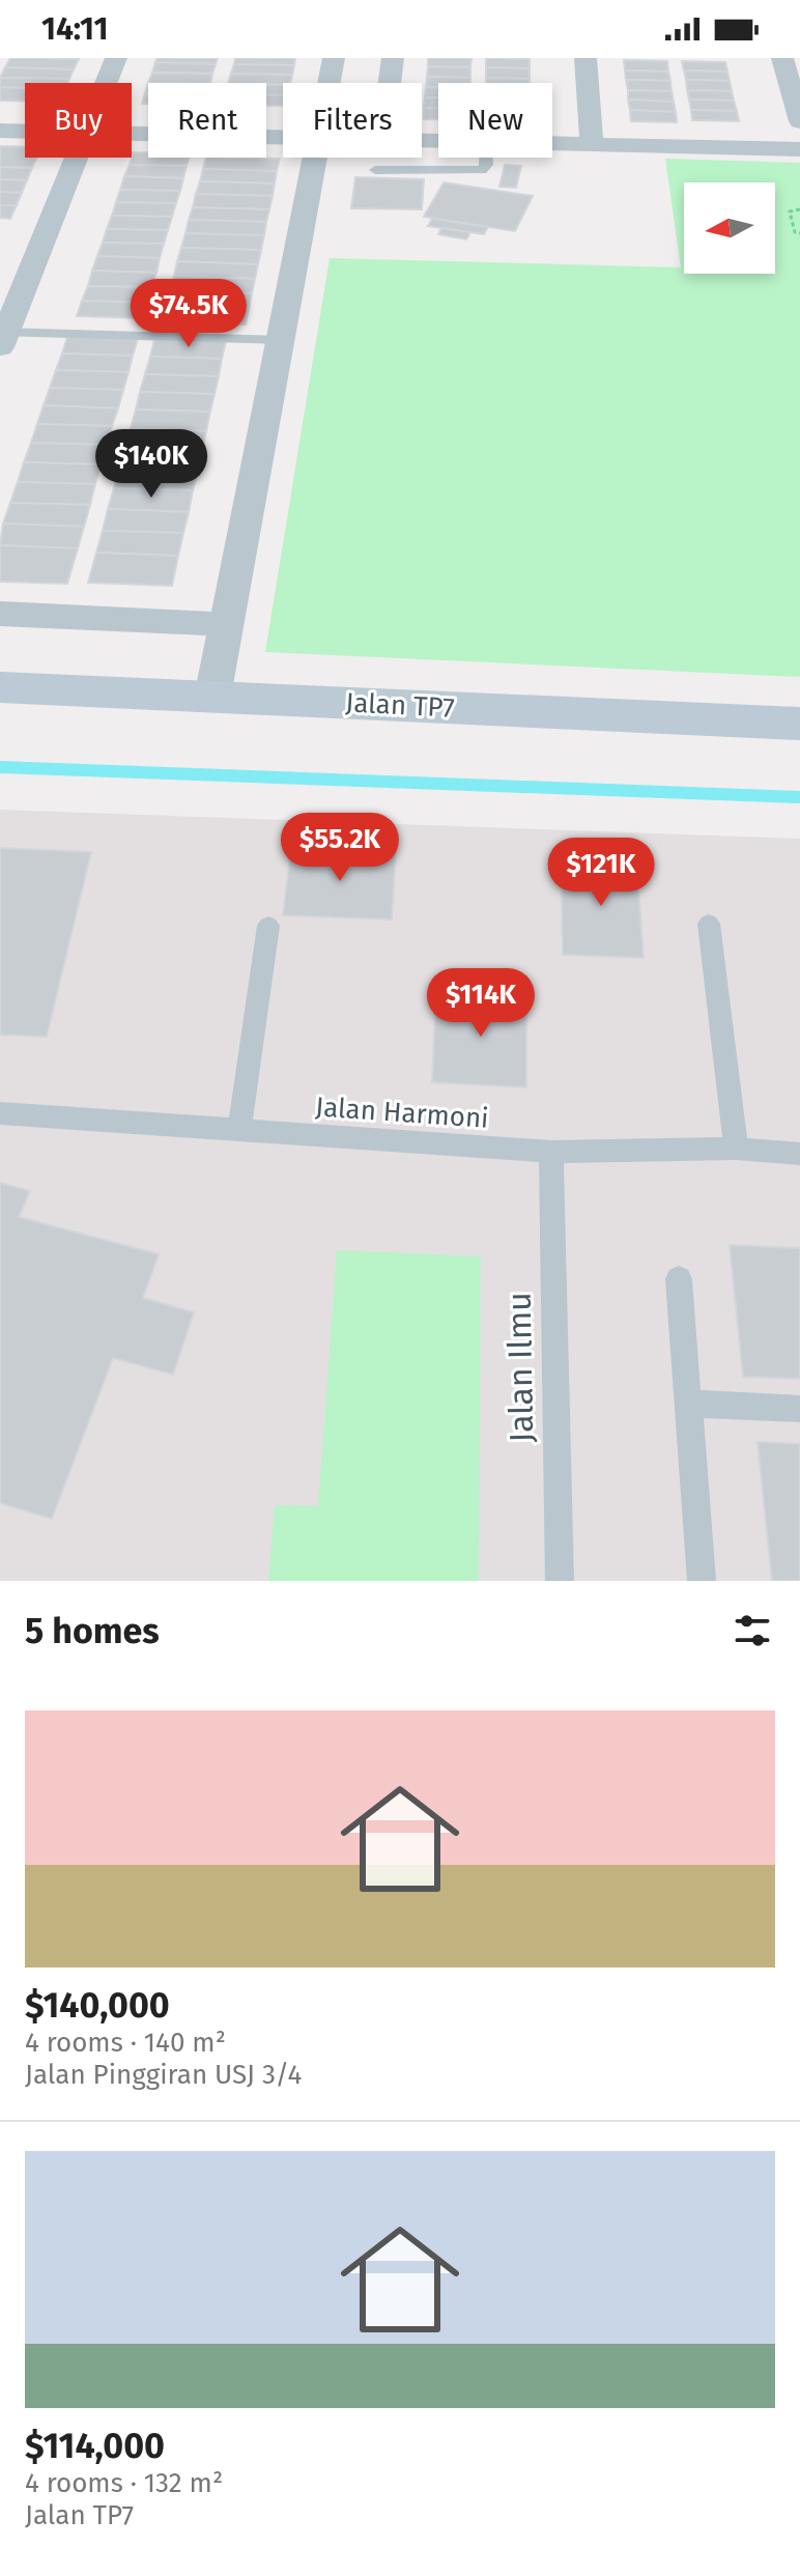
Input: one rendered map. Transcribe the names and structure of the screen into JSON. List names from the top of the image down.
{
  "streets": {
    "street": ["Jalan TP7"],
    "lane": ["Jalan Harmoni", "Jalan Ilmu"]
  },
  "crossings": [
    ["Jalan Harmoni", "Jalan Ilmu"]
  ],
  "north": "left",
  "page": {
    "status": "14:11",
    "chip": [
      "Buy",
      "Rent",
      "Filters",
      "New"
    ],
    "price": [
      "$74.5K",
      "$140K",
      "$55.2K",
      "$121K",
      "$114K"
    ],
    "heading": "5 homes",
    "list": [
      {
        "name": "$140,000",
        "note": "4 rooms · 140 m² · Jalan Pinggiran USJ 3/4"
      },
      {
        "name": "$114,000",
        "note": "4 rooms · 132 m² · Jalan TP7"
      }
    ]
  }
}
